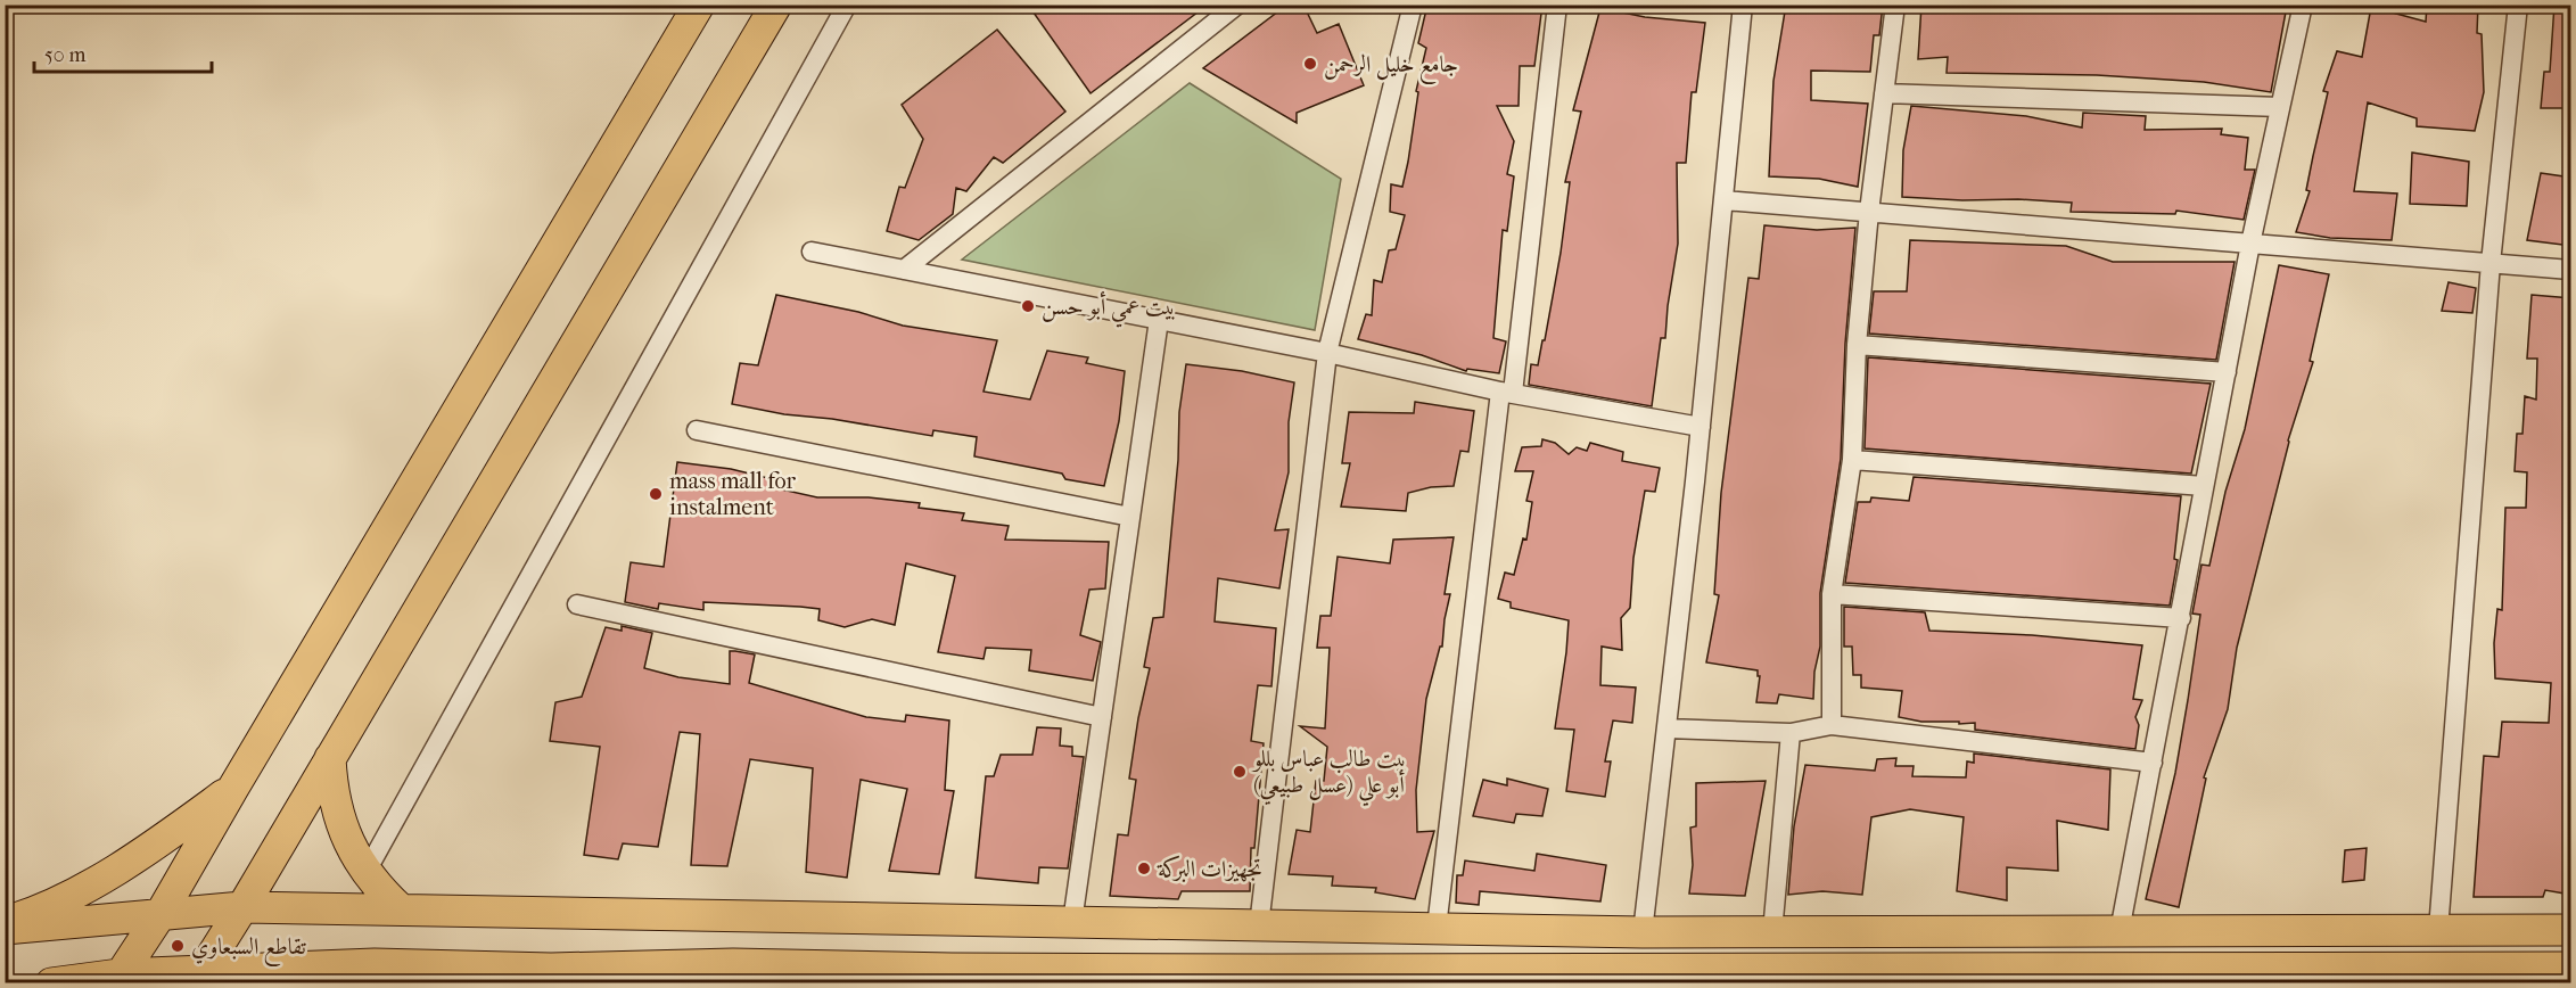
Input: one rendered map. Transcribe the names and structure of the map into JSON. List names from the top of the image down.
{
  "places": [
    "جامع خليل الرحمن",
    "بيت عمي أبو حسن",
    "mass mall for instalment",
    "بيت طالب عباس بللو أبو علي (عسل طبيعي)",
    "تجهيزات البركة",
    "تقاطع السبعاوي"
  ],
  "scale_bar": "50 m"
}
